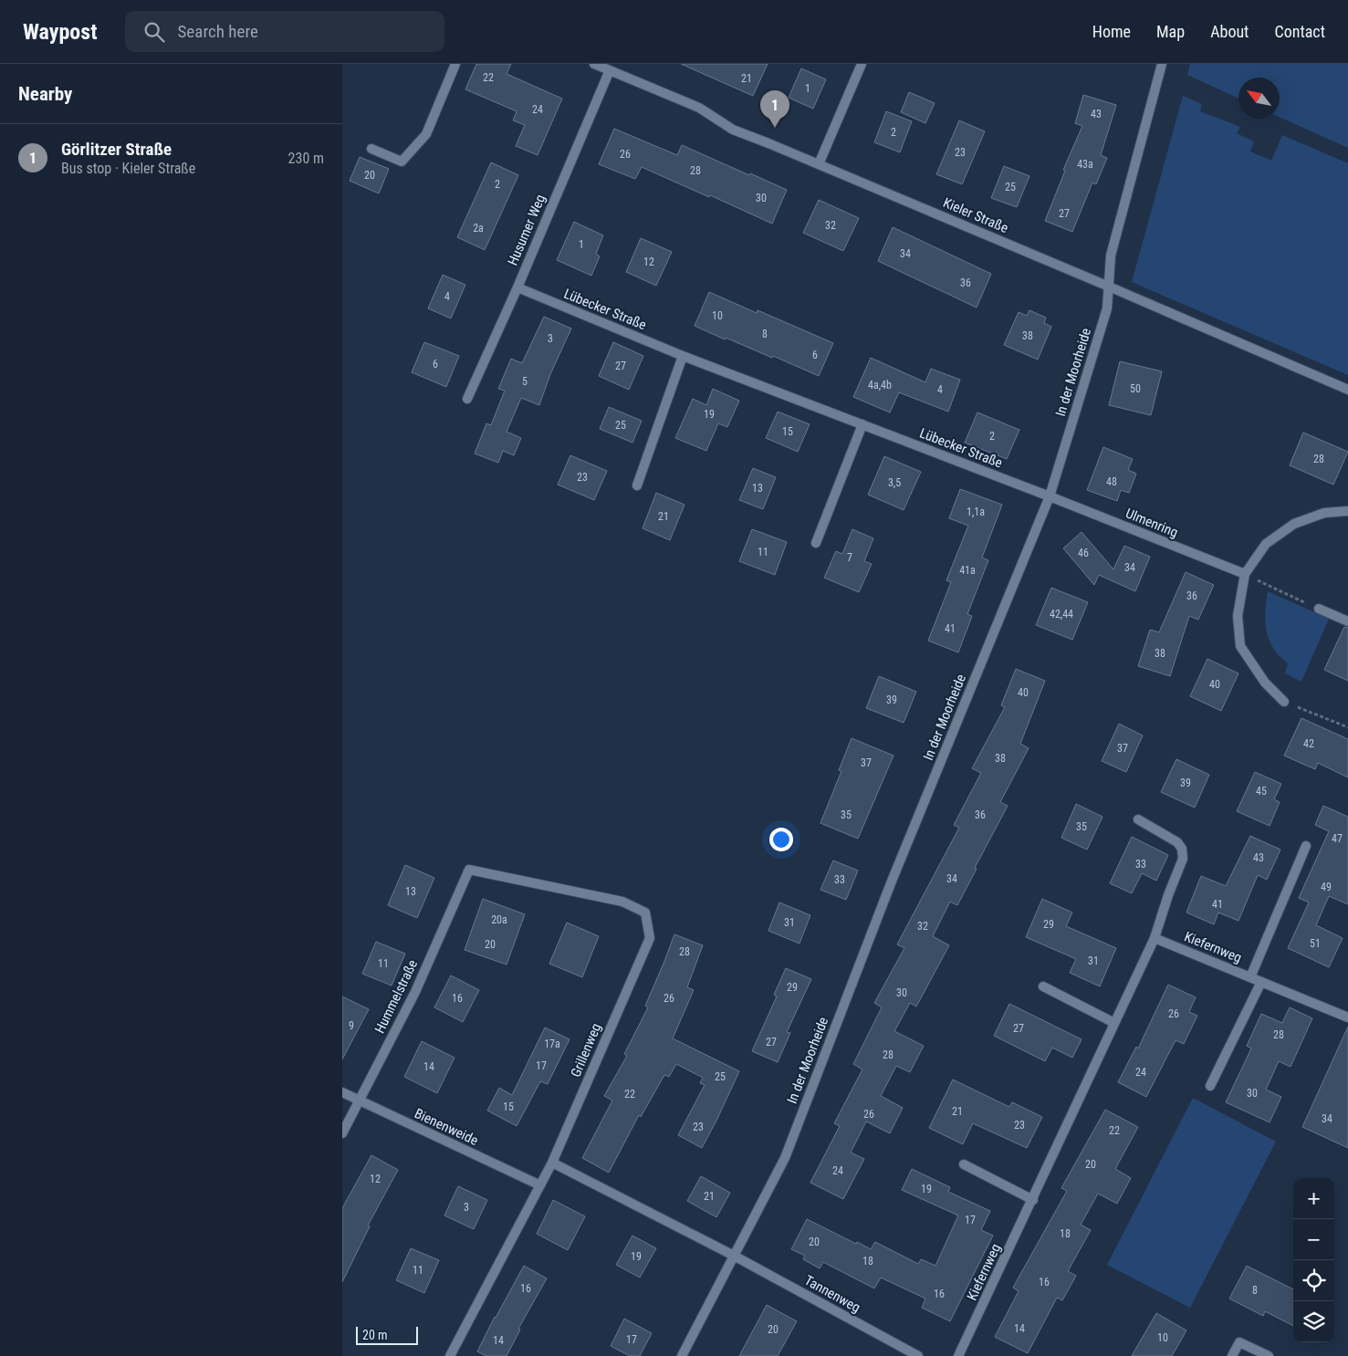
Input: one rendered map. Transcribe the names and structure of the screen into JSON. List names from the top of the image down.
{
  "streets": {
    "street": [
      "Kieler Straße",
      "Husumer Weg",
      "Lübecker Straße",
      "In der Moorheide",
      "Ulmenring",
      "Kiefernweg",
      "Hummelstraße",
      "Grillenweg",
      "Bienenweide",
      "Tannenweg"
    ]
  },
  "crossings": [
    ["Kieler Straße", "Husumer Weg"],
    ["Kieler Straße", "In der Moorheide"],
    ["Husumer Weg", "Lübecker Straße"],
    ["Lübecker Straße", "In der Moorheide"],
    ["Lübecker Straße", "Ulmenring"],
    ["In der Moorheide", "Ulmenring"],
    ["In der Moorheide", "Tannenweg"],
    ["Hummelstraße", "Grillenweg"],
    ["Hummelstraße", "Bienenweide"],
    ["Grillenweg", "Bienenweide"]
  ],
  "house_numbers": [
    "22",
    "21",
    "1",
    "24",
    "43",
    "2",
    "23",
    "26",
    "43a",
    "28",
    "20",
    "2",
    "25",
    "30",
    "27",
    "32",
    "2a",
    "1",
    "34",
    "12",
    "36",
    "4",
    "10",
    "8",
    "38",
    "3",
    "6",
    "6",
    "27",
    "5",
    "4a,4b",
    "50",
    "4",
    "19",
    "25",
    "15",
    "2",
    "28",
    "23",
    "48",
    "3,5",
    "13",
    "1,1a",
    "21",
    "11",
    "46",
    "7",
    "34",
    "41a",
    "36",
    "42,44",
    "41",
    "38",
    "40",
    "40",
    "39",
    "42",
    "37",
    "38",
    "37",
    "39",
    "45",
    "35",
    "36",
    "35",
    "47",
    "43",
    "33",
    "34",
    "33",
    "49",
    "13",
    "41",
    "20a",
    "31",
    "29",
    "32",
    "51",
    "20",
    "28",
    "31",
    "11",
    "29",
    "30",
    "16",
    "26",
    "26",
    "9",
    "27",
    "28",
    "27",
    "17a",
    "28",
    "17",
    "14",
    "24",
    "25",
    "30",
    "22",
    "15",
    "21",
    "26",
    "34",
    "23",
    "23",
    "22",
    "20",
    "24",
    "12",
    "19",
    "21",
    "3",
    "17",
    "18",
    "20",
    "19",
    "18",
    "11",
    "16",
    "16",
    "8",
    "16",
    "14",
    "20",
    "10",
    "17",
    "14"
  ],
  "scale_bar": "20 m",
  "north": "top left",
  "page": {
    "header": "Waypost",
    "search": "Search here",
    "nav": [
      "Home",
      "Map",
      "About",
      "Contact"
    ],
    "heading": "Nearby",
    "pins": "1",
    "list": [
      {
        "mark": "1",
        "name": "Görlitzer Straße",
        "note": "Bus stop · Kieler Straße",
        "value": "230 m"
      }
    ],
    "map_buttons": ["+", "−"],
    "scale": "20 m"
  }
}
